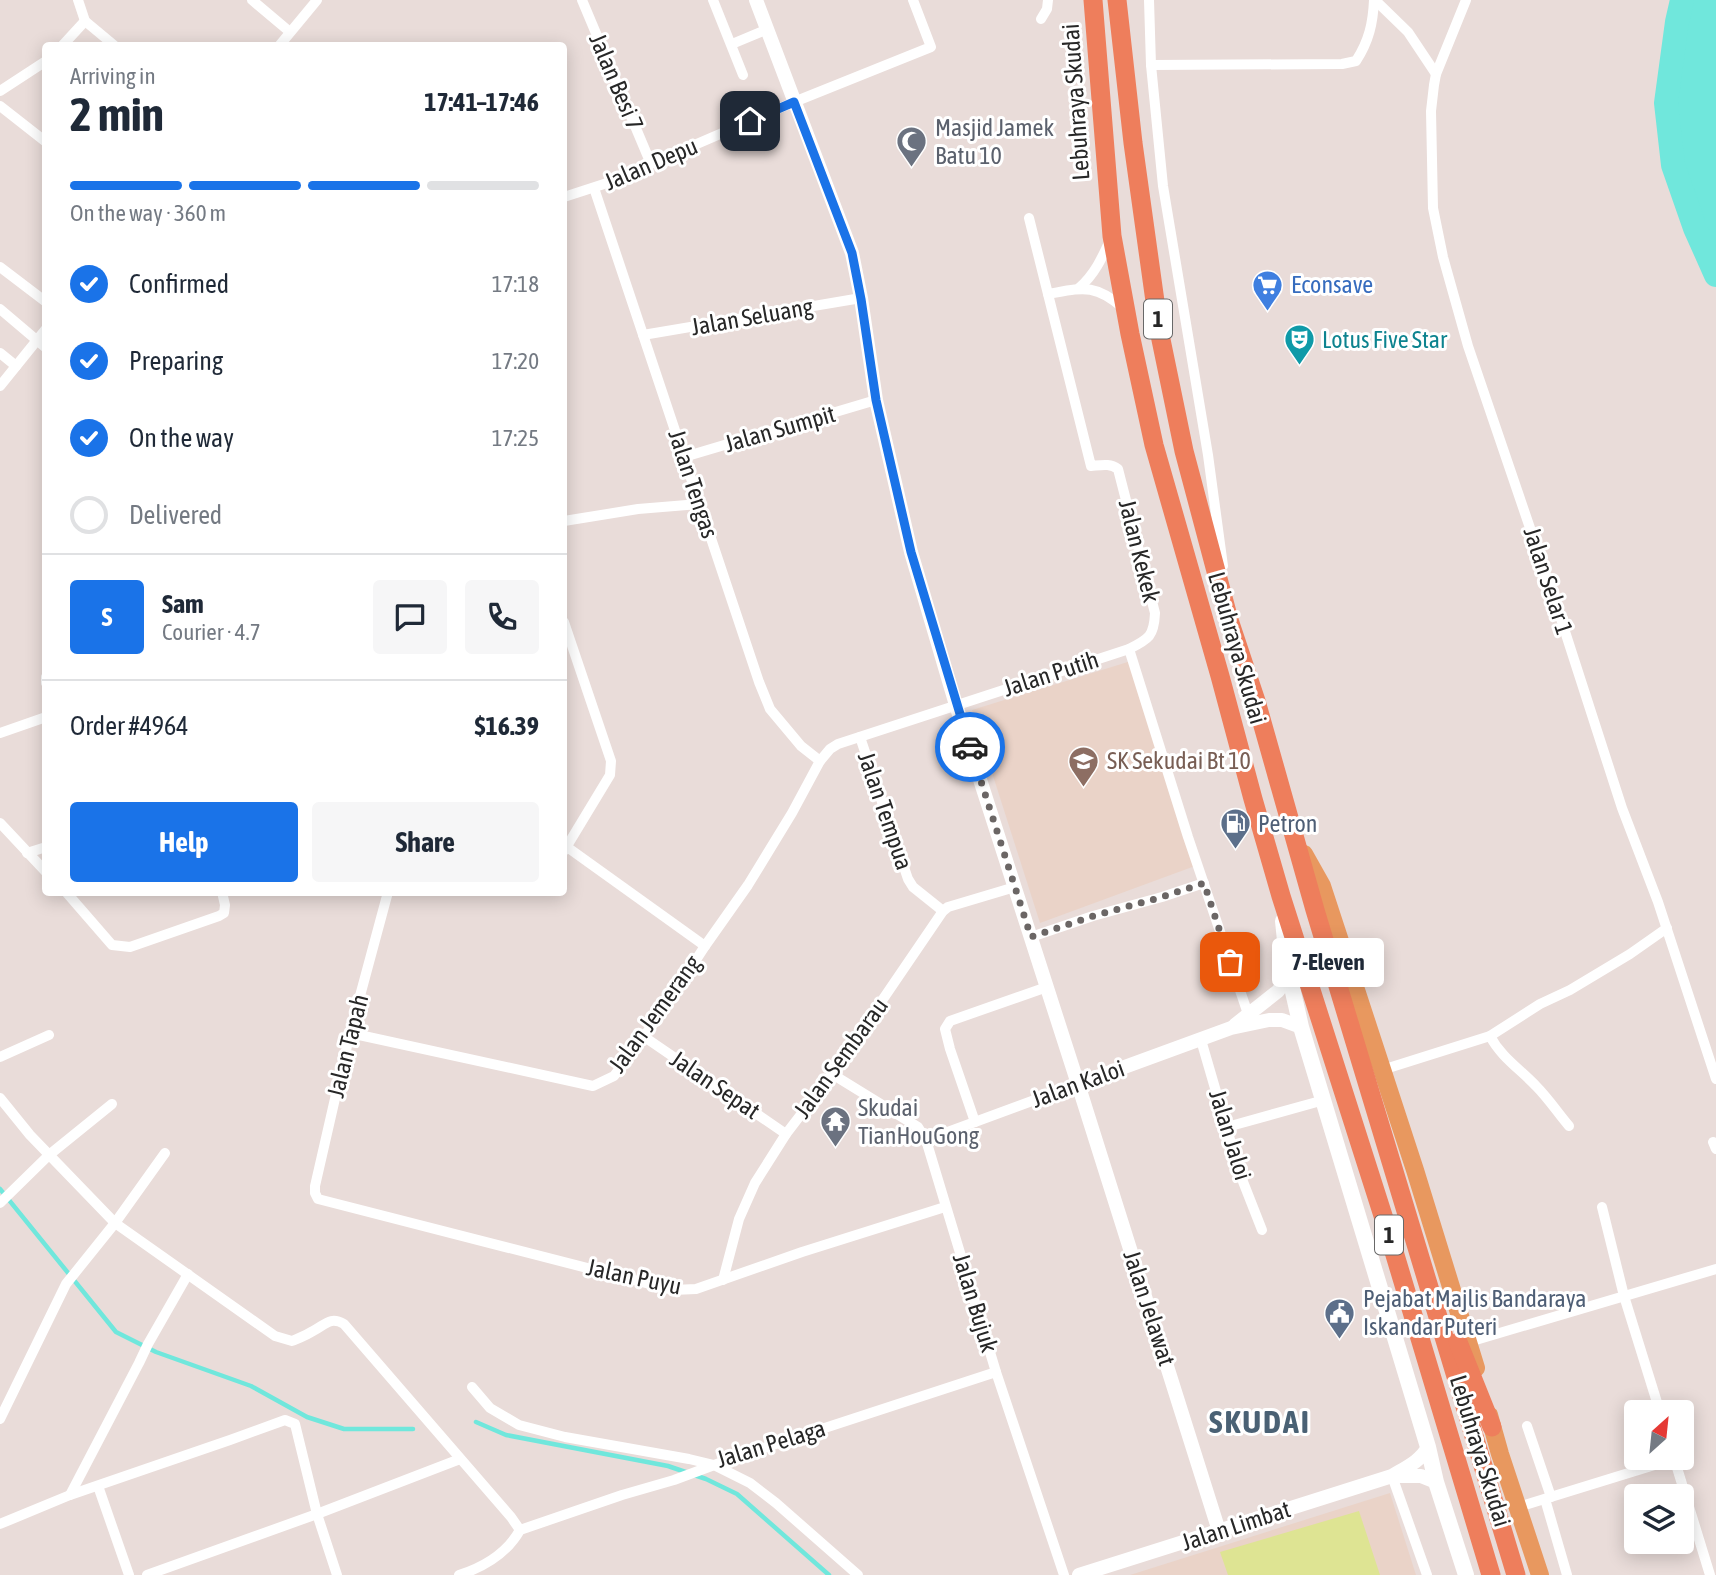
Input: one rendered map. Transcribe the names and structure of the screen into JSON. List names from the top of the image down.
{
  "streets": {
    "highway": ["Lebuhraya Skudai", "1"],
    "street": [
      "Jalan Besi 7",
      "Jalan Depu",
      "Jalan Seluang",
      "Jalan Sumpit",
      "Jalan Tengas",
      "Jalan Kekek",
      "Jalan Selar 1",
      "Jalan Putih",
      "Jalan Tempua",
      "Jalan Jemerang",
      "Jalan Tapah",
      "Jalan Sembarau",
      "Jalan Kaloi",
      "Jalan Sepat",
      "Jalan Jaloi",
      "Jalan Puyu",
      "Jalan Bujuk",
      "Jalan Jelawat",
      "Jalan Pelaga",
      "Jalan Limbat"
    ]
  },
  "crossings": [
    ["Jalan Besi 7", "Jalan Depu"],
    ["Jalan Depu", "Jalan Tengas"],
    ["Jalan Depu", "Jalan Jelawat"],
    ["Jalan Seluang", "Jalan Tengas"],
    ["Jalan Seluang", "Jalan Jelawat"],
    ["Jalan Sumpit", "Jalan Tengas"],
    ["Jalan Sumpit", "Jalan Jelawat"],
    ["Jalan Tengas", "Jalan Putih"],
    ["Jalan Tengas", "Jalan Jemerang"],
    ["Jalan Kekek", "Jalan Putih"],
    ["Jalan Putih", "Jalan Tempua"],
    ["Jalan Putih", "Jalan Jemerang"],
    ["Jalan Putih", "Jalan Jelawat"],
    ["Jalan Tempua", "Jalan Sembarau"],
    ["Jalan Jemerang", "Jalan Tapah"],
    ["Jalan Jemerang", "Jalan Sepat"],
    ["Jalan Tapah", "Jalan Puyu"],
    ["Jalan Sembarau", "Jalan Sepat"],
    ["Jalan Sembarau", "Jalan Puyu"],
    ["Jalan Kaloi", "Jalan Jaloi"],
    ["Jalan Kaloi", "Jalan Bujuk"],
    ["Jalan Kaloi", "Jalan Jelawat"],
    ["Jalan Puyu", "Jalan Bujuk"],
    ["Jalan Bujuk", "Jalan Pelaga"],
    ["Jalan Jelawat", "Jalan Limbat"]
  ],
  "districts": ["SKUDAI"],
  "places": {
    "mosque": ["Masjid Jamek Batu 10"],
    "supermarket": ["Econsave"],
    "theatre": ["Lotus Five Star"],
    "school or university": ["SK Sekudai Bt 10"],
    "fuel station": ["Petron"],
    "other": ["7-Eleven"],
    "temple": ["Skudai TianHouGong"],
    "public building": ["Pejabat Majlis Bandaraya Iskandar Puteri"]
  },
  "north": "top right",
  "page": {
    "heading": ["2 min", "Arriving in", "17:41–17:46"],
    "panel": [
      "Sam",
      "Courier · 4.7",
      "Order #4964",
      "$16.39"
    ],
    "bar": "On the way · 360 m",
    "list": [
      ["Confirmed", "17:18"],
      ["Preparing", "17:20"],
      ["On the way", "17:25"],
      "Delivered"
    ],
    "round": "S",
    "buttons": ["Help", "Share"],
    "bubble": "7-Eleven"
  }
}
